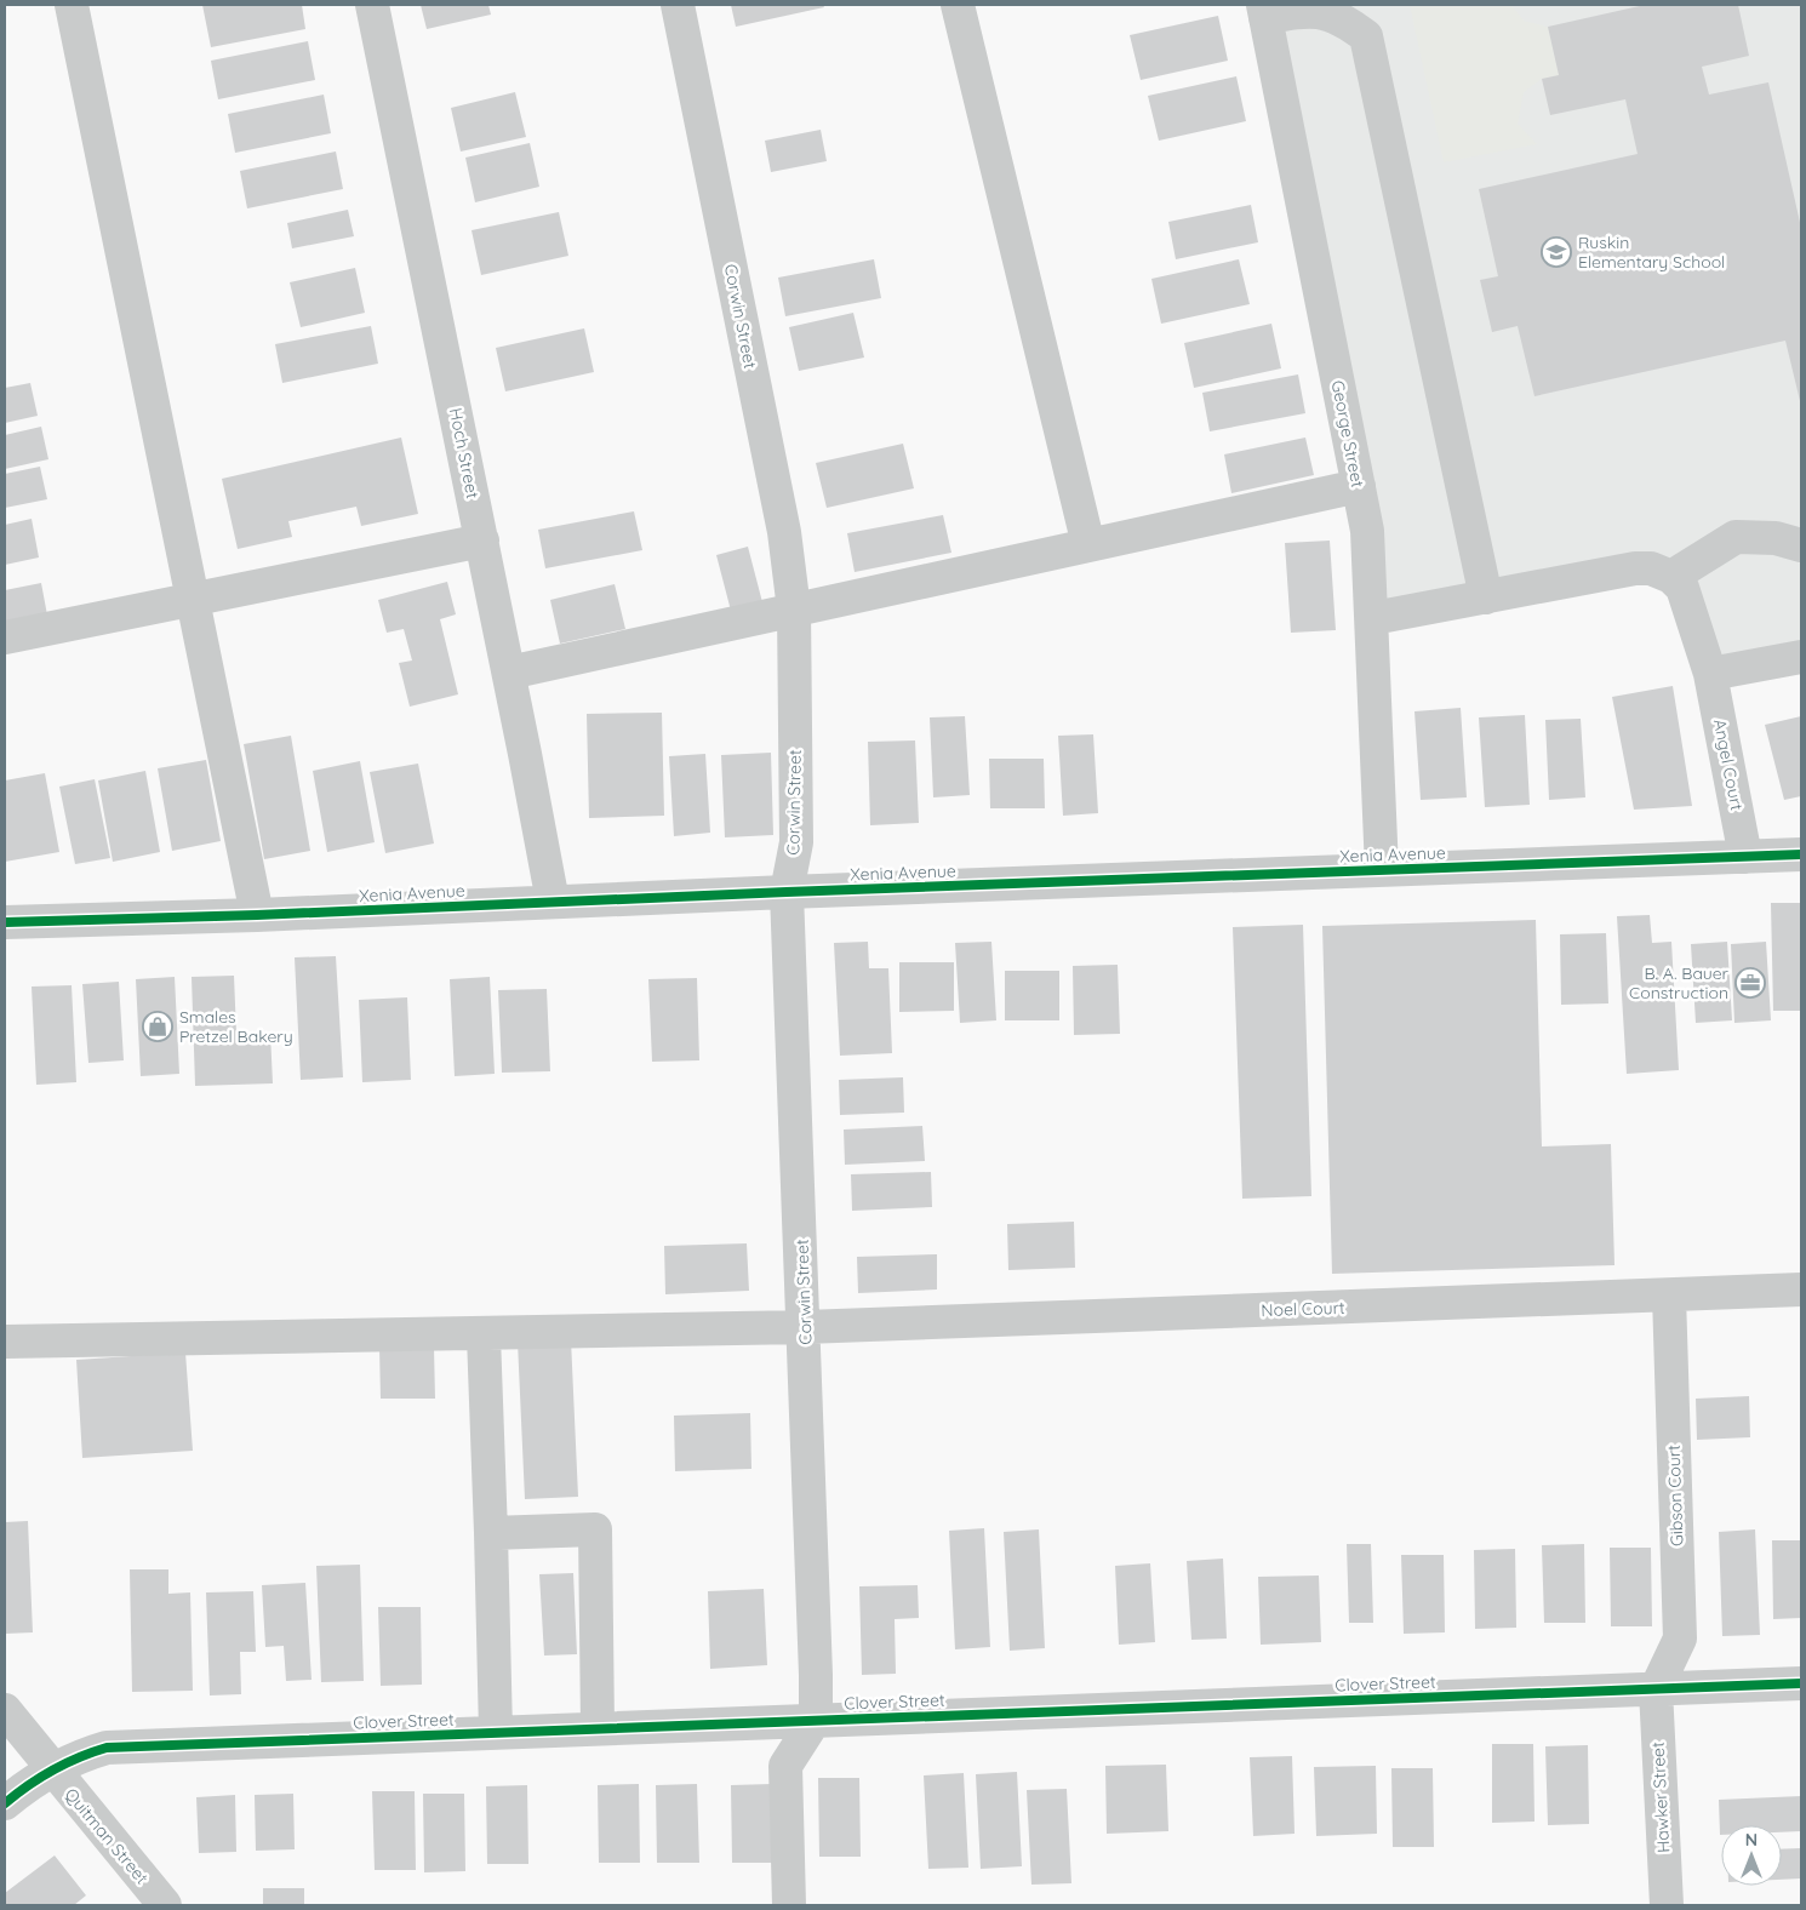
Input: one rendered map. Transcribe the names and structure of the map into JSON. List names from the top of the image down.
{
  "streets": {
    "street": [
      "Corwin Street",
      "George Street",
      "Hoch Street",
      "Angel Court",
      "Xenia Avenue",
      "Noel Court",
      "Gibson Court",
      "Clover Street",
      "Hawker Street",
      "Quitman Street"
    ]
  },
  "crossings": [
    ["Corwin Street", "Xenia Avenue"],
    ["Corwin Street", "Noel Court"],
    ["Corwin Street", "Clover Street"],
    ["George Street", "Xenia Avenue"],
    ["Hoch Street", "Xenia Avenue"],
    ["Angel Court", "Xenia Avenue"],
    ["Noel Court", "Gibson Court"],
    ["Gibson Court", "Clover Street"],
    ["Gibson Court", "Hawker Street"],
    ["Clover Street", "Hawker Street"],
    ["Clover Street", "Quitman Street"]
  ],
  "places": {
    "school or university": ["Ruskin Elementary School"],
    "office": ["B. A. Bauer Construction"],
    "shop": ["Smales Pretzel Bakery"]
  },
  "north": "top"
}
